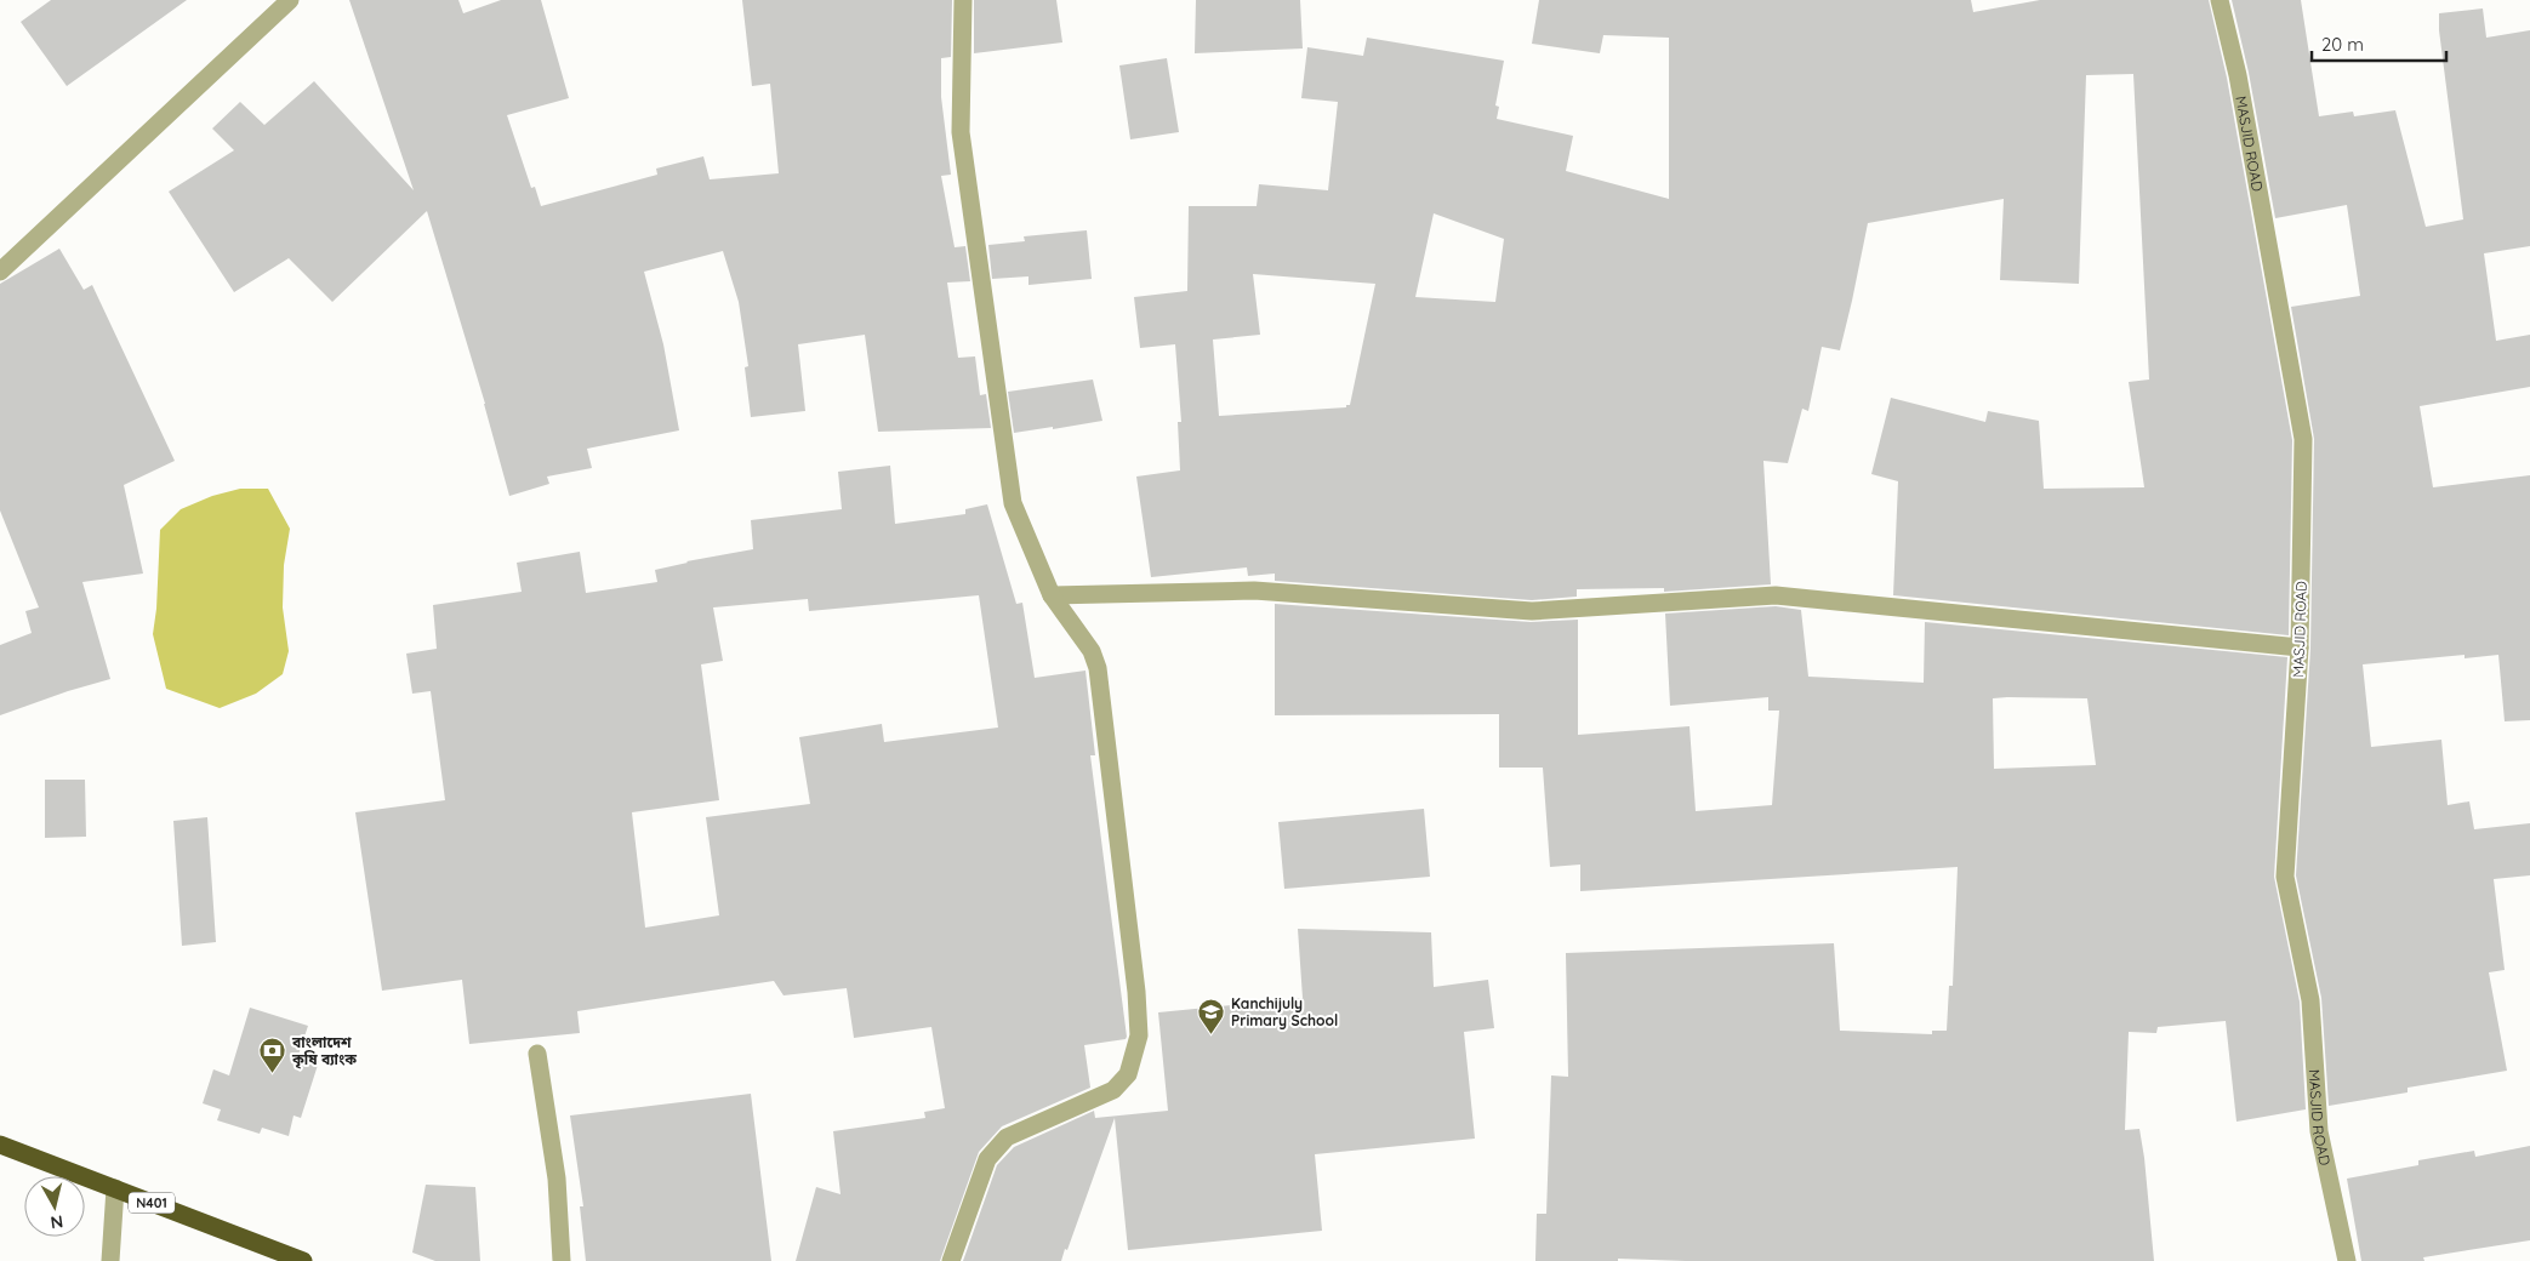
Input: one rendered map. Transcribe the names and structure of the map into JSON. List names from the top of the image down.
{
  "streets": {
    "highway": ["N401"],
    "street": ["MASJID ROAD"]
  },
  "places": {
    "school or university": ["Kanchijuly Primary School"],
    "bank": ["বাংলাদেশ কৃষি ব্যাংক"]
  },
  "scale_bar": "20 m",
  "north": "bottom"
}
